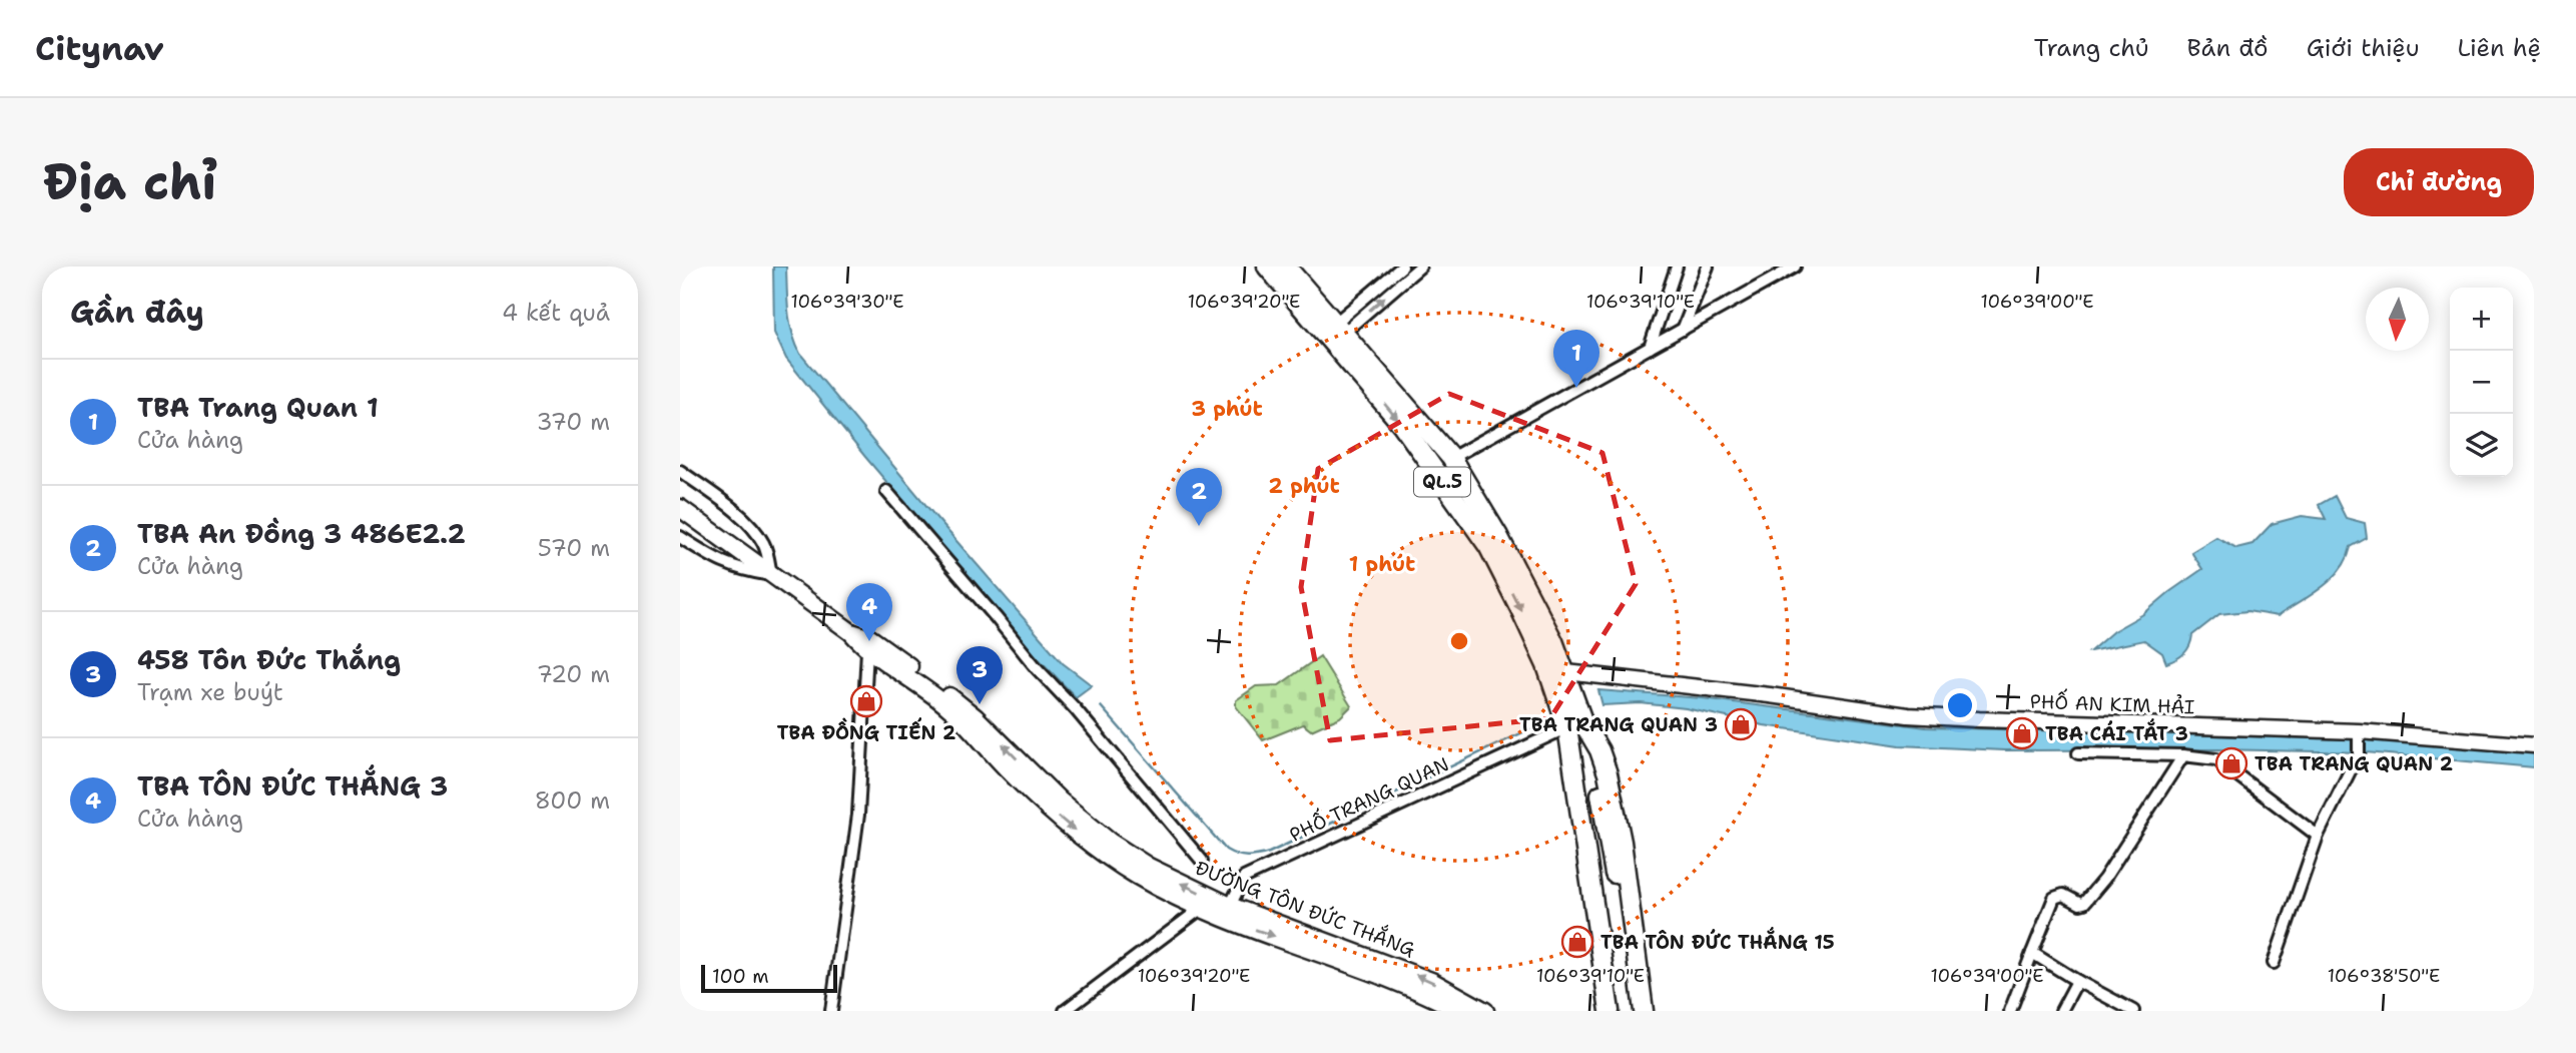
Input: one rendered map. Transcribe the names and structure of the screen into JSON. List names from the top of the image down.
{
  "streets": {
    "highway": ["QL.5"],
    "main road": ["ĐƯỜNG TÔN ĐỨC THẮNG"],
    "street": ["PHỐ AN KIM HẢI", "PHỐ TRANG QUAN"]
  },
  "crossings": [
    ["QL.5", "PHỐ AN KIM HẢI"],
    ["QL.5", "PHỐ TRANG QUAN"],
    ["PHỐ TRANG QUAN", "ĐƯỜNG TÔN ĐỨC THẮNG"]
  ],
  "places": {
    "shop": [
      "TBA ĐỒNG TIẾN 2",
      "TBA TRANG QUAN 3",
      "TBA CÁI TẮT 3",
      "TBA TRANG QUAN 2",
      "TBA TÔN ĐỨC THẮNG 15"
    ]
  },
  "scale_bar": "100 m",
  "north": "bottom",
  "page": {
    "header": "Citynav",
    "nav": [
      "Trang chủ",
      "Bản đồ",
      "Giới thiệu",
      "Liên hệ"
    ],
    "buttons": "Chỉ đường",
    "title": "Địa chỉ",
    "heading": ["Gần đây", "4 kết quả"],
    "map_buttons": ["+", "−"],
    "pins": [
      "1",
      "2",
      "4",
      "3"
    ],
    "list": [
      {
        "mark": "1",
        "name": "TBA Trang Quan 1",
        "note": "Cửa hàng",
        "value": "370 m"
      },
      {
        "mark": "2",
        "name": "TBA An Đồng 3 486E2.2",
        "note": "Cửa hàng",
        "value": "570 m"
      },
      {
        "mark": "3",
        "name": "458 Tôn Đức Thắng",
        "note": "Trạm xe buýt",
        "value": "720 m"
      },
      {
        "mark": "4",
        "name": "TBA TÔN ĐỨC THẮNG 3",
        "note": "Cửa hàng",
        "value": "800 m"
      }
    ],
    "scale": "100 m"
  },
  "coordinates": [
    "106°39'30\"E",
    "106°39'20\"E",
    "106°39'10\"E",
    "106°39'00\"E",
    "106°38'50\"E"
  ],
  "rings": ["3 phút", "2 phút", "1 phút"]
}
